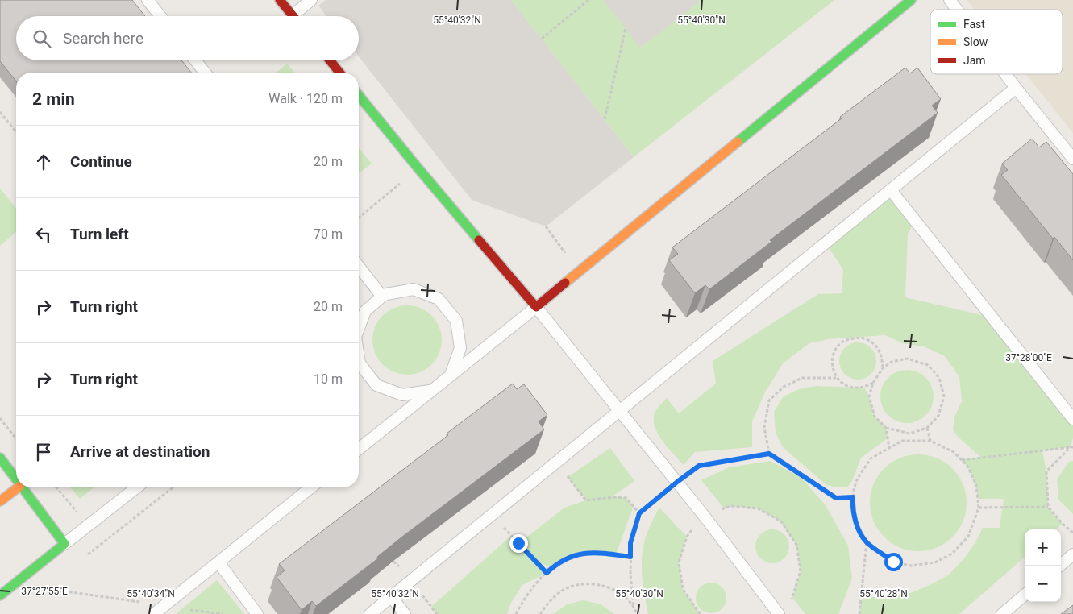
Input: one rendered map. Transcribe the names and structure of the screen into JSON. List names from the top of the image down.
{
  "legend": ["Fast", "Slow", "Jam"],
  "page": {
    "search": "Search here",
    "heading": ["2 min", "Walk · 120 m"],
    "list": [
      ["Continue", "20 m"],
      ["Turn left", "70 m"],
      ["Turn right", "20 m"],
      ["Turn right", "10 m"],
      "Arrive at destination"
    ],
    "map_buttons": ["+", "−"]
  },
  "coordinates": [
    "55°40'32\"N",
    "55°40'30\"N",
    "37°28'00\"E",
    "37°27'55\"E",
    "55°40'34\"N",
    "55°40'28\"N"
  ]
}
